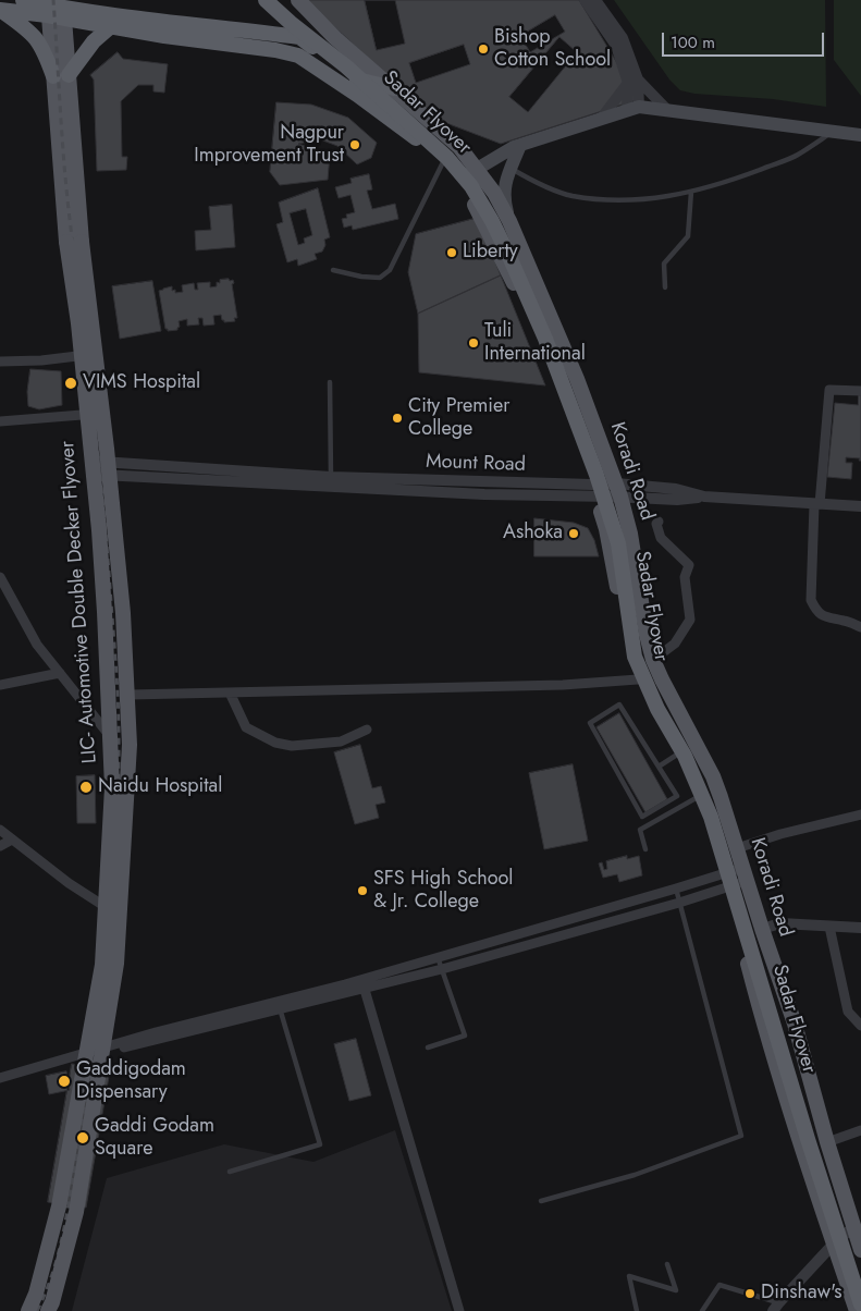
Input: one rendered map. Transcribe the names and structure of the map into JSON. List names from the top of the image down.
{
  "streets": {
    "highway": ["Sadar Flyover"],
    "main road": ["Koradi Road", "LIC- Automotive Double Decker Flyover"],
    "street": ["Mount Road"]
  },
  "crossings": [
    ["Mount Road", "Koradi Road"]
  ],
  "places": [
    "Bishop Cotton School",
    "Nagpur Improvement Trust",
    "Liberty",
    "Tuli International",
    "VIMS Hospital",
    "City Premier College",
    "Ashoka",
    "Naidu Hospital",
    "SFS High School & Jr. College",
    "Gaddigodam Dispensary",
    "Gaddi Godam Square",
    "Dinshaw's"
  ],
  "scale_bar": "100 m"
}
